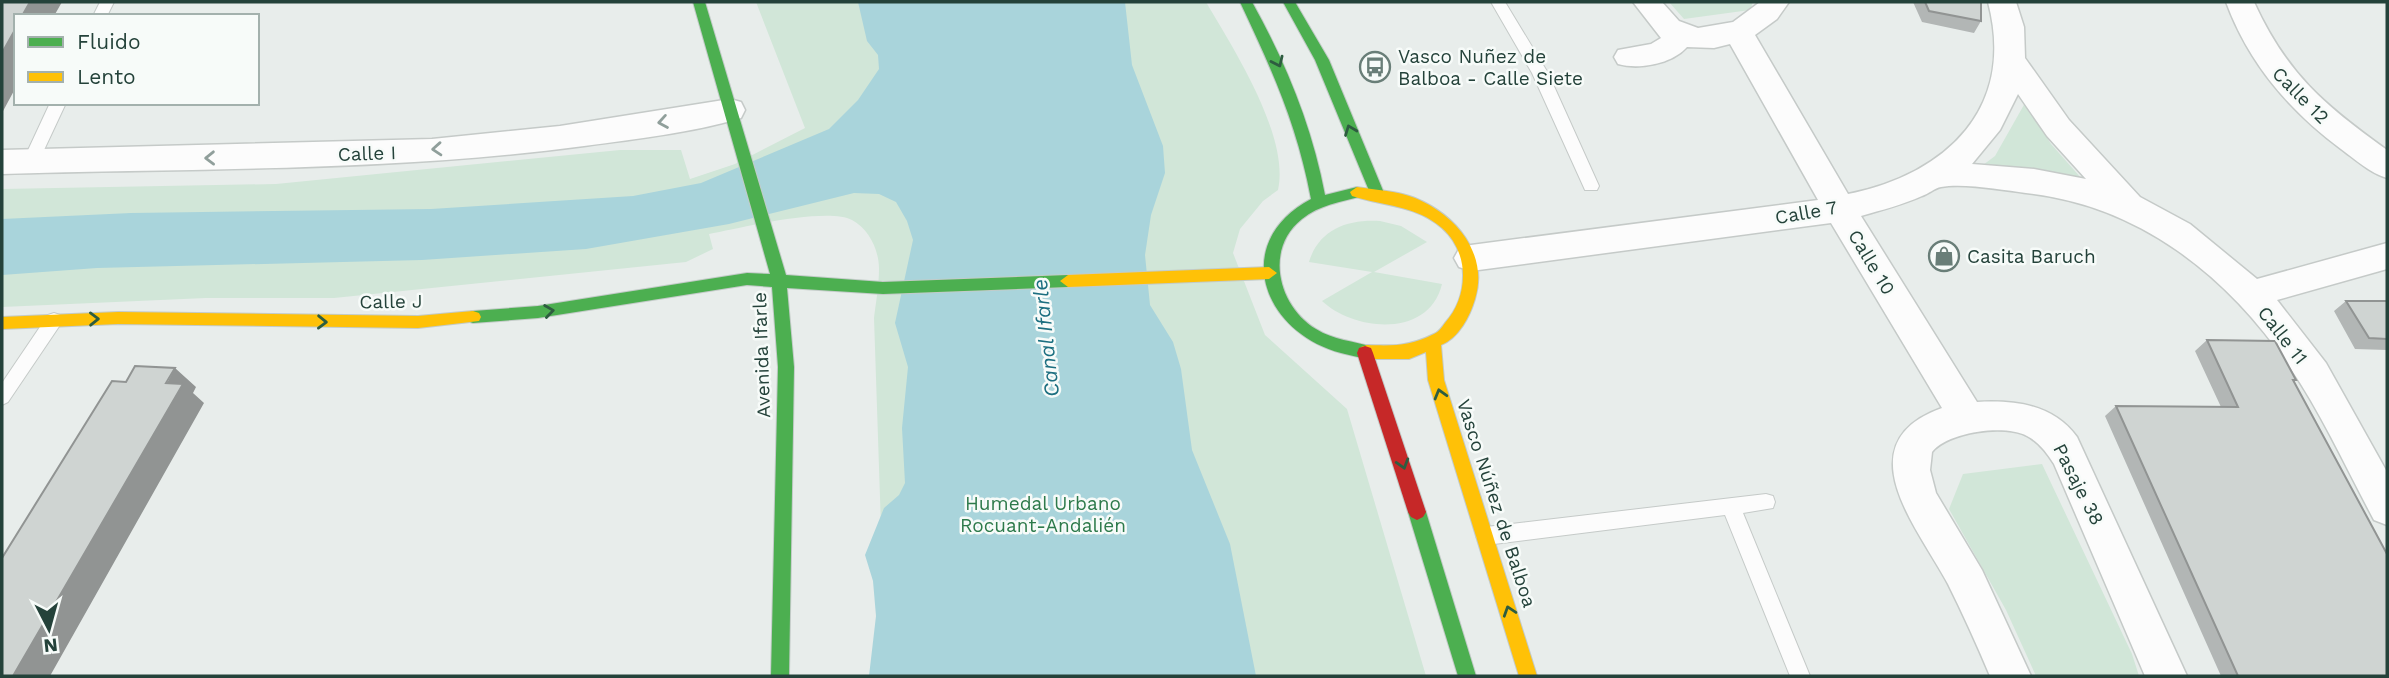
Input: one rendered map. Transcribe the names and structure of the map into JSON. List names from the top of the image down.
{
  "streets": {
    "street": [
      "Calle 12",
      "Calle I",
      "Calle 7",
      "Calle 10",
      "Calle J",
      "Calle 11",
      "Avenida Ifarle",
      "Pasaje 38",
      "Vasco Núñez de Balboa"
    ]
  },
  "crossings": [
    ["Calle I", "Avenida Ifarle"],
    ["Calle 7", "Calle 10"],
    ["Calle 7", "Calle J"],
    ["Calle 7", "Calle 11"],
    ["Calle 7", "Vasco Núñez de Balboa"],
    ["Calle 10", "Pasaje 38"],
    ["Calle J", "Avenida Ifarle"],
    ["Calle J", "Vasco Núñez de Balboa"]
  ],
  "one_way": ["Calle I", "Calle J"],
  "water": ["Canal Ifarle"],
  "parks": ["Humedal Urbano Rocuant-Andalién"],
  "places": {
    "bus stop": ["Vasco Nuñez de Balboa - Calle Siete"],
    "shop": ["Casita Baruch"]
  },
  "legend": ["Fluido", "Lento"],
  "north": "bottom"
}
